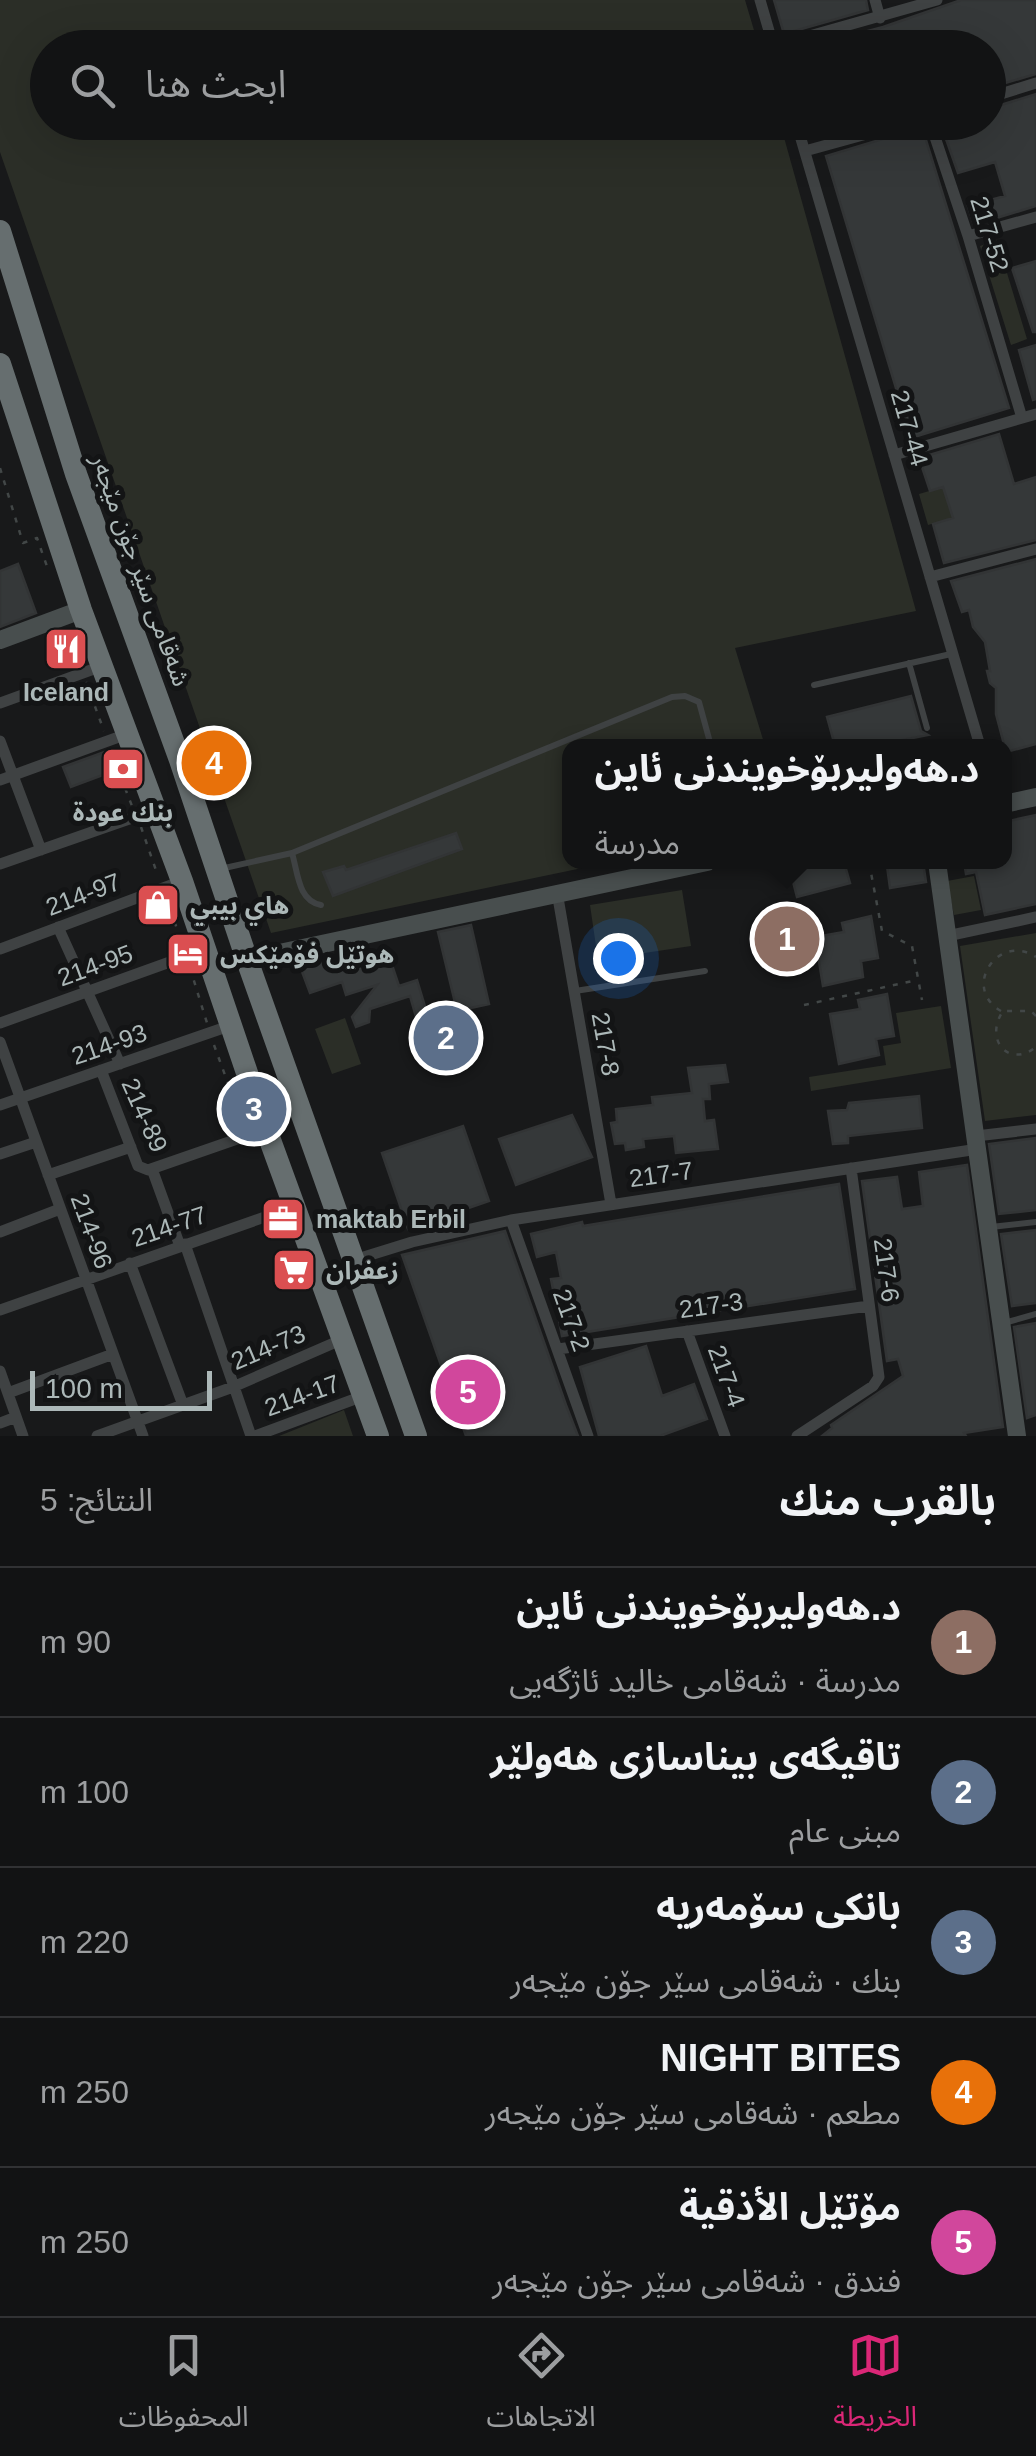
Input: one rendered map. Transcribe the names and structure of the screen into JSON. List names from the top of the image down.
{
  "streets": {
    "highway": ["شەقامی سێر جۆن مێجەر"],
    "street": [
      "217-52",
      "217-44",
      "214-97",
      "214-95",
      "214-93",
      "217-8",
      "214-89",
      "217-7",
      "214-77",
      "214-96",
      "217-6",
      "217-3",
      "217-2",
      "214-73",
      "217-4",
      "214-17"
    ]
  },
  "crossings": [
    ["شەقامی سێر جۆن مێجەر", "217-7"],
    ["214-93", "214-89"],
    ["214-93", "214-96"],
    ["217-8", "217-7"],
    ["217-7", "217-6"],
    ["217-7", "217-2"],
    ["214-77", "214-96"],
    ["214-96", "214-73"],
    ["217-6", "217-3"],
    ["217-3", "217-2"],
    ["217-3", "217-4"]
  ],
  "places": {
    "restaurant": ["Iceland"],
    "bank": ["بنك عودة"],
    "shop": ["هاي بيبي"],
    "hotel": ["هوتێل فۆمێکس"],
    "office": ["maktab Erbil"],
    "supermarket": ["زعفران"]
  },
  "scale_bar": "100 m",
  "page": {
    "search": "ابحث هنا",
    "pins": [
      "4",
      "1",
      "2",
      "3",
      "5"
    ],
    "popup": ["د.هه‌ولیربۆخویندنی ئاین", "مدرسة"],
    "scale": "100 m",
    "heading": ["بالقرب منك", "النتائج: 5"],
    "list": [
      {
        "mark": "1",
        "name": "د.هه‌ولیربۆخویندنی ئاین",
        "note": "مدرسة · شەقامی خالید ئاژگەیی",
        "value": "90 m"
      },
      {
        "mark": "2",
        "name": "تاقیگەی بیناسازی هەولێر",
        "note": "مبنى عام",
        "value": "100 m"
      },
      {
        "mark": "3",
        "name": "بانکی سۆمەریە",
        "note": "بنك · شەقامی سێر جۆن مێجەر",
        "value": "220 m"
      },
      {
        "mark": "4",
        "name": "NIGHT BITES",
        "note": "مطعم · شەقامی سێر جۆن مێجەر",
        "value": "250 m"
      },
      {
        "mark": "5",
        "name": "مۆتێل الأذقیة",
        "note": "فندق · شەقامی سێر جۆن مێجەر",
        "value": "250 m"
      }
    ],
    "nav": ["الخريطة", "الاتجاهات", "المحفوظات"]
  }
}
